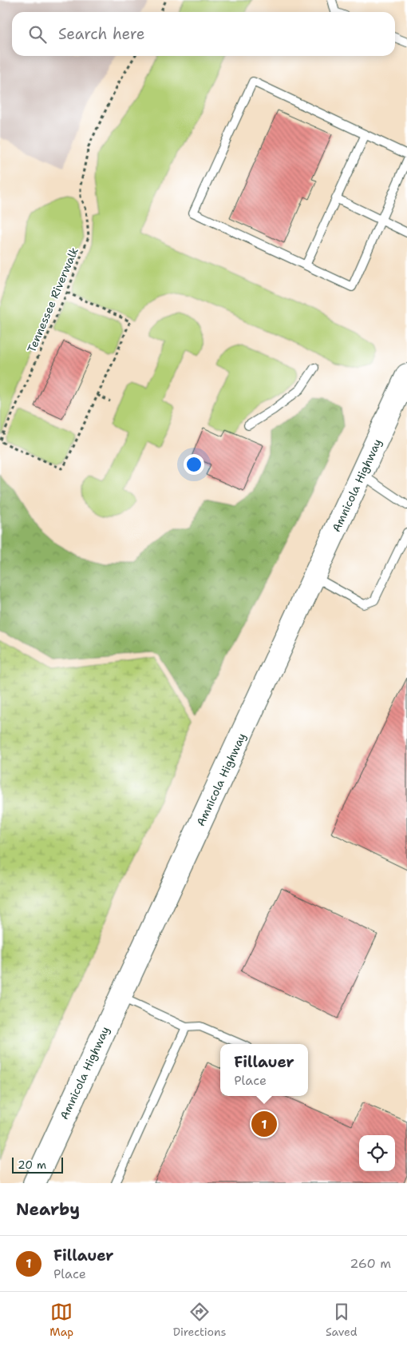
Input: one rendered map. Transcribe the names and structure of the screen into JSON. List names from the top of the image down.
{
  "streets": {
    "main road": ["Amnicola Highway"],
    "path": ["Tennessee Riverwalk"]
  },
  "scale_bar": "20 m",
  "page": {
    "search": "Search here",
    "popup": ["Fillauer", "Place"],
    "pins": "1",
    "scale": "20 m",
    "heading": "Nearby",
    "list": [
      {
        "mark": "1",
        "name": "Fillauer",
        "note": "Place",
        "value": "260 m"
      }
    ],
    "nav": ["Map", "Directions", "Saved"]
  }
}
